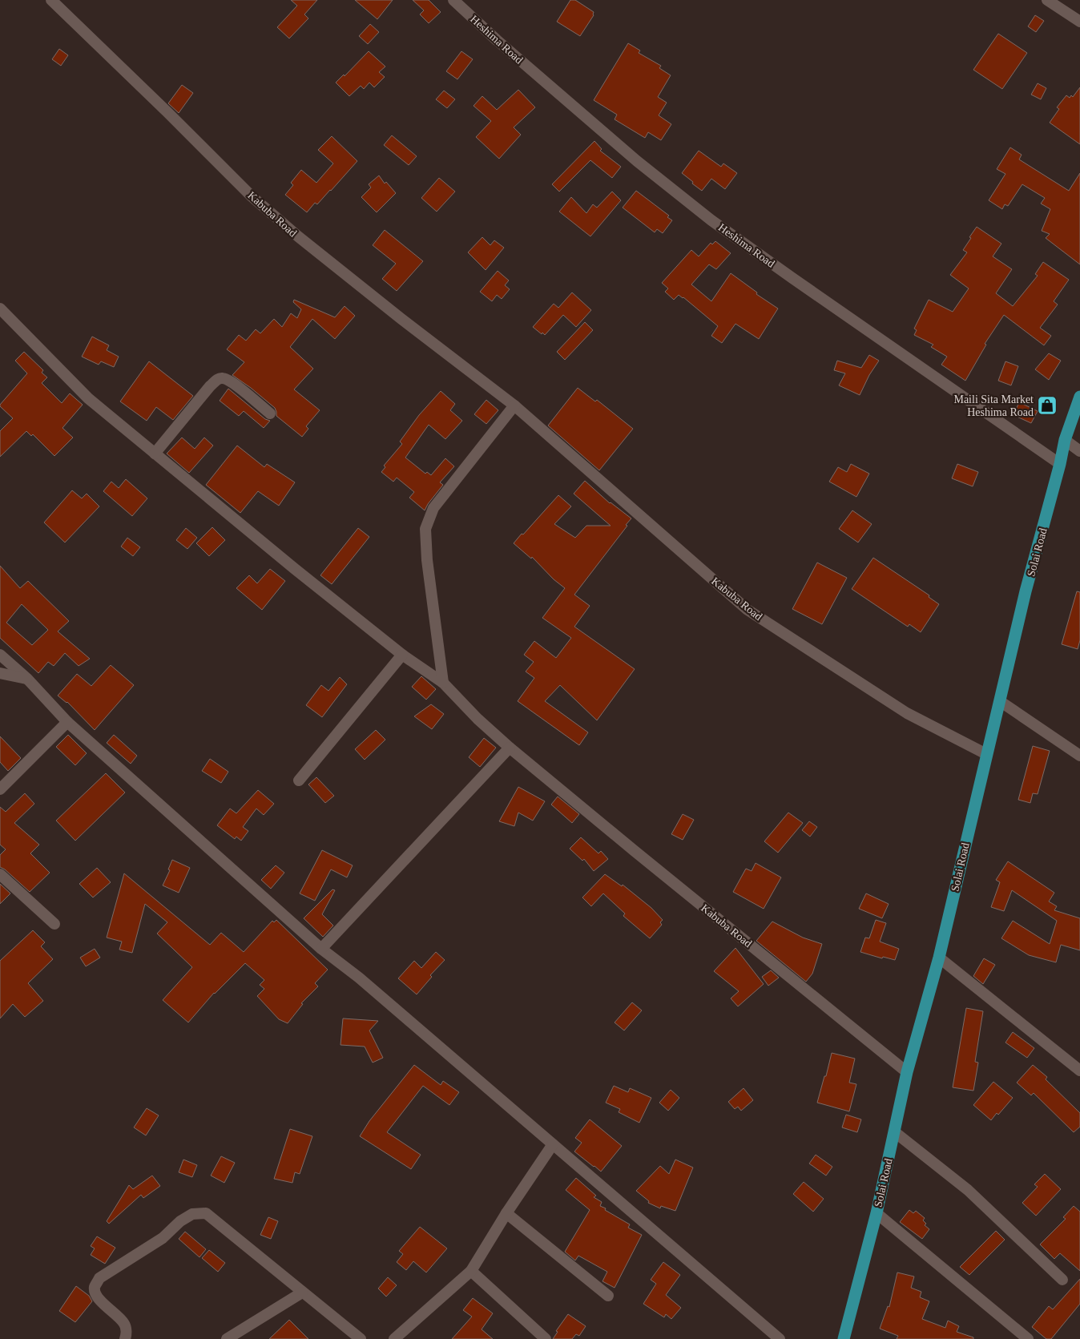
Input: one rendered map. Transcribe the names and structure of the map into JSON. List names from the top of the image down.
{
  "streets": {
    "highway": ["Solai Road"],
    "street": ["Heshima Road", "Kabuba Road"]
  },
  "crossings": [
    ["Heshima Road", "Solai Road"],
    ["Kabuba Road", "Solai Road"]
  ],
  "places": {
    "shop": ["Maili Sita Market Heshima Road"]
  }
}
